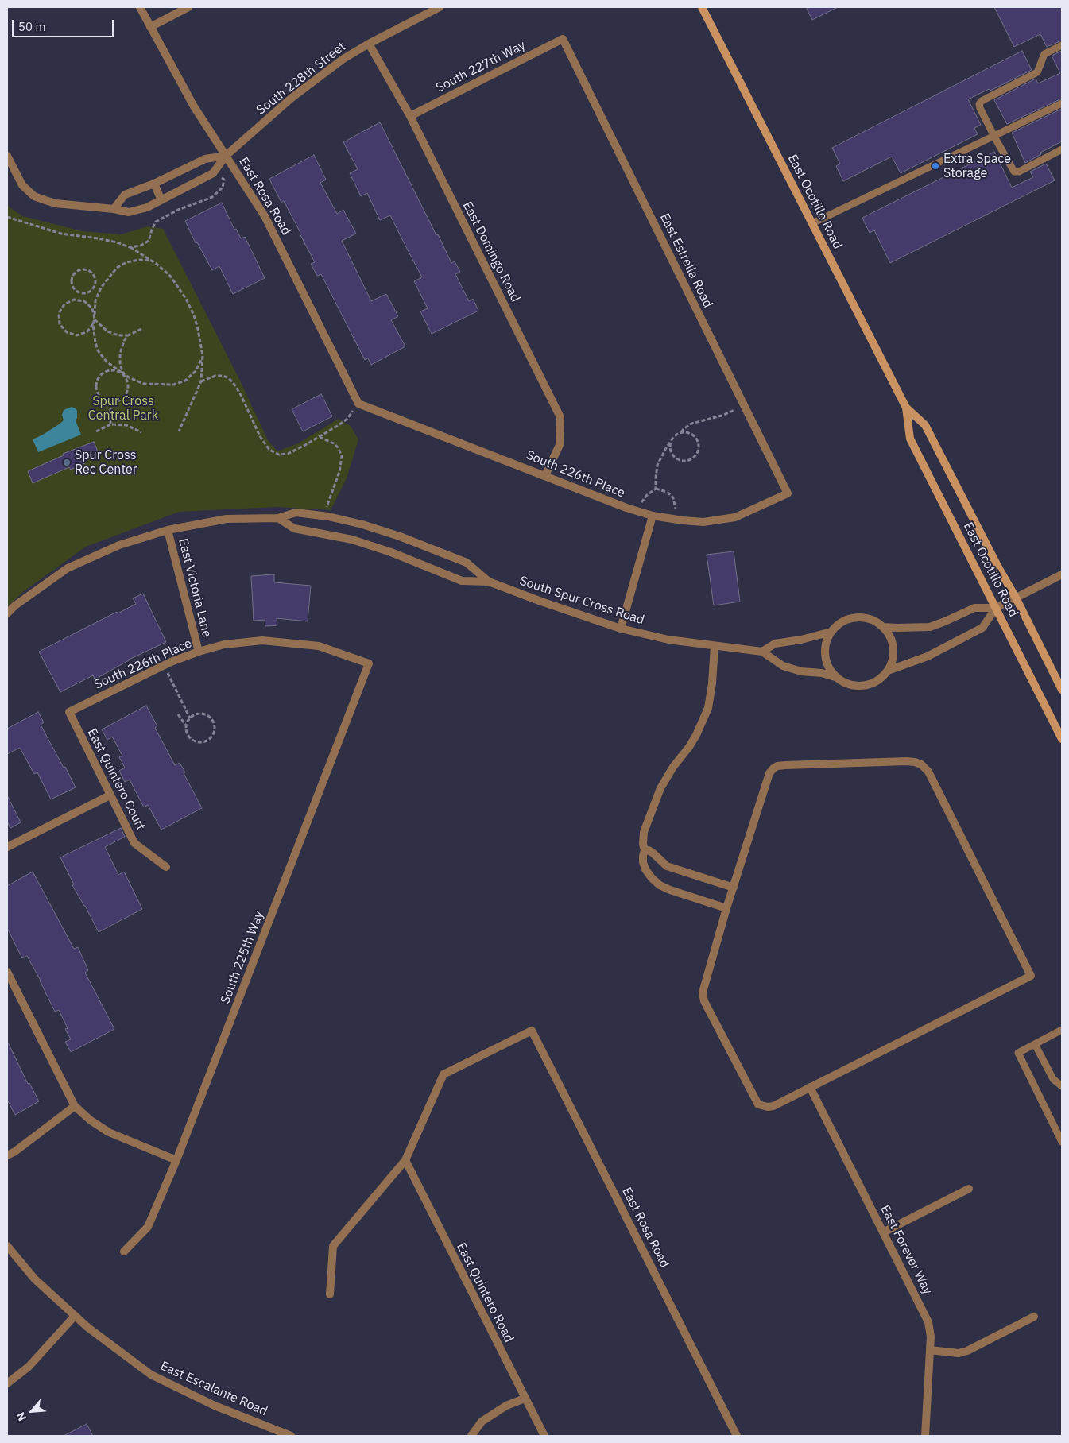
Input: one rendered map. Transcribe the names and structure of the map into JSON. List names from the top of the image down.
{
  "streets": {
    "main road": ["East Ocotillo Road"],
    "street": [
      "South 227th Way",
      "South 228th Street",
      "East Rosa Road",
      "East Domingo Road",
      "East Estrella Road",
      "South 226th Place",
      "East Victoria Lane",
      "South Spur Cross Road",
      "East Quintero Court",
      "South 225th Way",
      "East Forever Way",
      "East Quintero Road",
      "East Escalante Road"
    ]
  },
  "crossings": [
    ["South 227th Way", "East Domingo Road"],
    ["South 227th Way", "East Estrella Road"],
    ["South 228th Street", "East Rosa Road"],
    ["South 228th Street", "East Domingo Road"],
    ["East Rosa Road", "South 226th Place"],
    ["East Rosa Road", "East Quintero Road"],
    ["East Ocotillo Road", "South Spur Cross Road"],
    ["East Domingo Road", "South 226th Place"],
    ["East Estrella Road", "South 226th Place"],
    ["South 226th Place", "East Victoria Lane"],
    ["South 226th Place", "East Quintero Court"],
    ["South 226th Place", "South 225th Way"],
    ["East Victoria Lane", "South Spur Cross Road"]
  ],
  "parks": ["Spur Cross Central Park"],
  "places": ["Extra Space Storage", "Spur Cross Rec Center"],
  "scale_bar": "50 m",
  "north": "bottom left"
}
